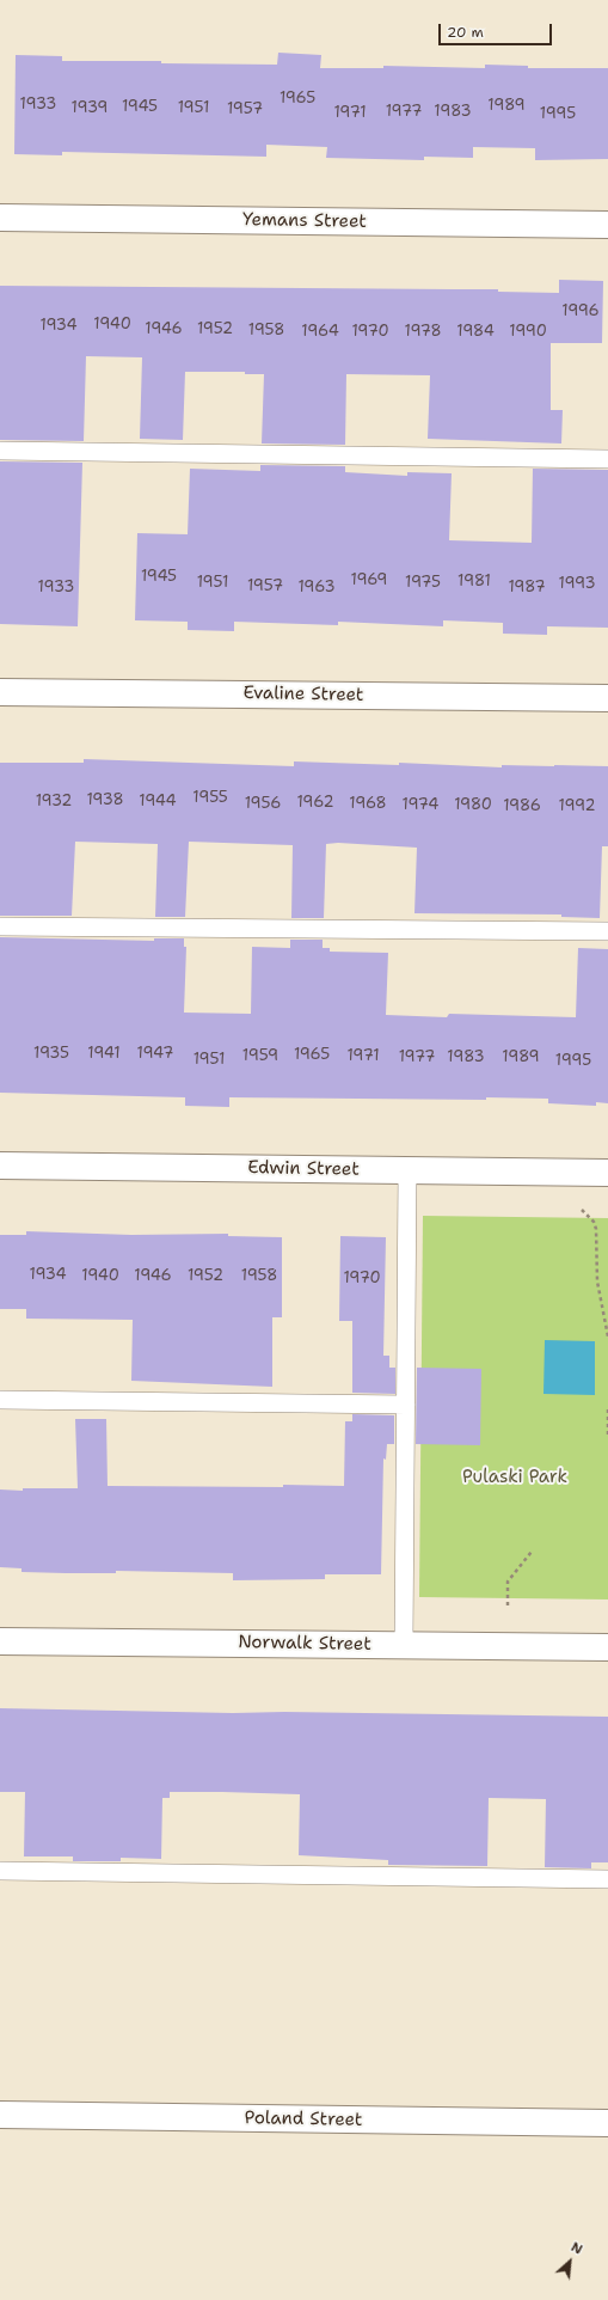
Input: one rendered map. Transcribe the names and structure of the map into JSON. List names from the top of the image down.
{
  "streets": {
    "street": [
      "Yemans Street",
      "Evaline Street",
      "Edwin Street",
      "Norwalk Street",
      "Poland Street"
    ]
  },
  "parks": ["Pulaski Park"],
  "house_numbers": [
    "1965",
    "1933",
    "1989",
    "1945",
    "1939",
    "1951",
    "1957",
    "1977",
    "1983",
    "1971",
    "1995",
    "1996",
    "1940",
    "1934",
    "1946",
    "1952",
    "1958",
    "1964",
    "1970",
    "1978",
    "1984",
    "1990",
    "1945",
    "1969",
    "1981",
    "1951",
    "1975",
    "1993",
    "1957",
    "1933",
    "1963",
    "1987",
    "1955",
    "1938",
    "1932",
    "1944",
    "1962",
    "1956",
    "1968",
    "1974",
    "1980",
    "1986",
    "1992",
    "1935",
    "1941",
    "1947",
    "1965",
    "1959",
    "1971",
    "1977",
    "1983",
    "1989",
    "1951",
    "1995",
    "1934",
    "1940",
    "1946",
    "1952",
    "1958",
    "1970"
  ],
  "scale_bar": "20 m",
  "north": "top right"
}
